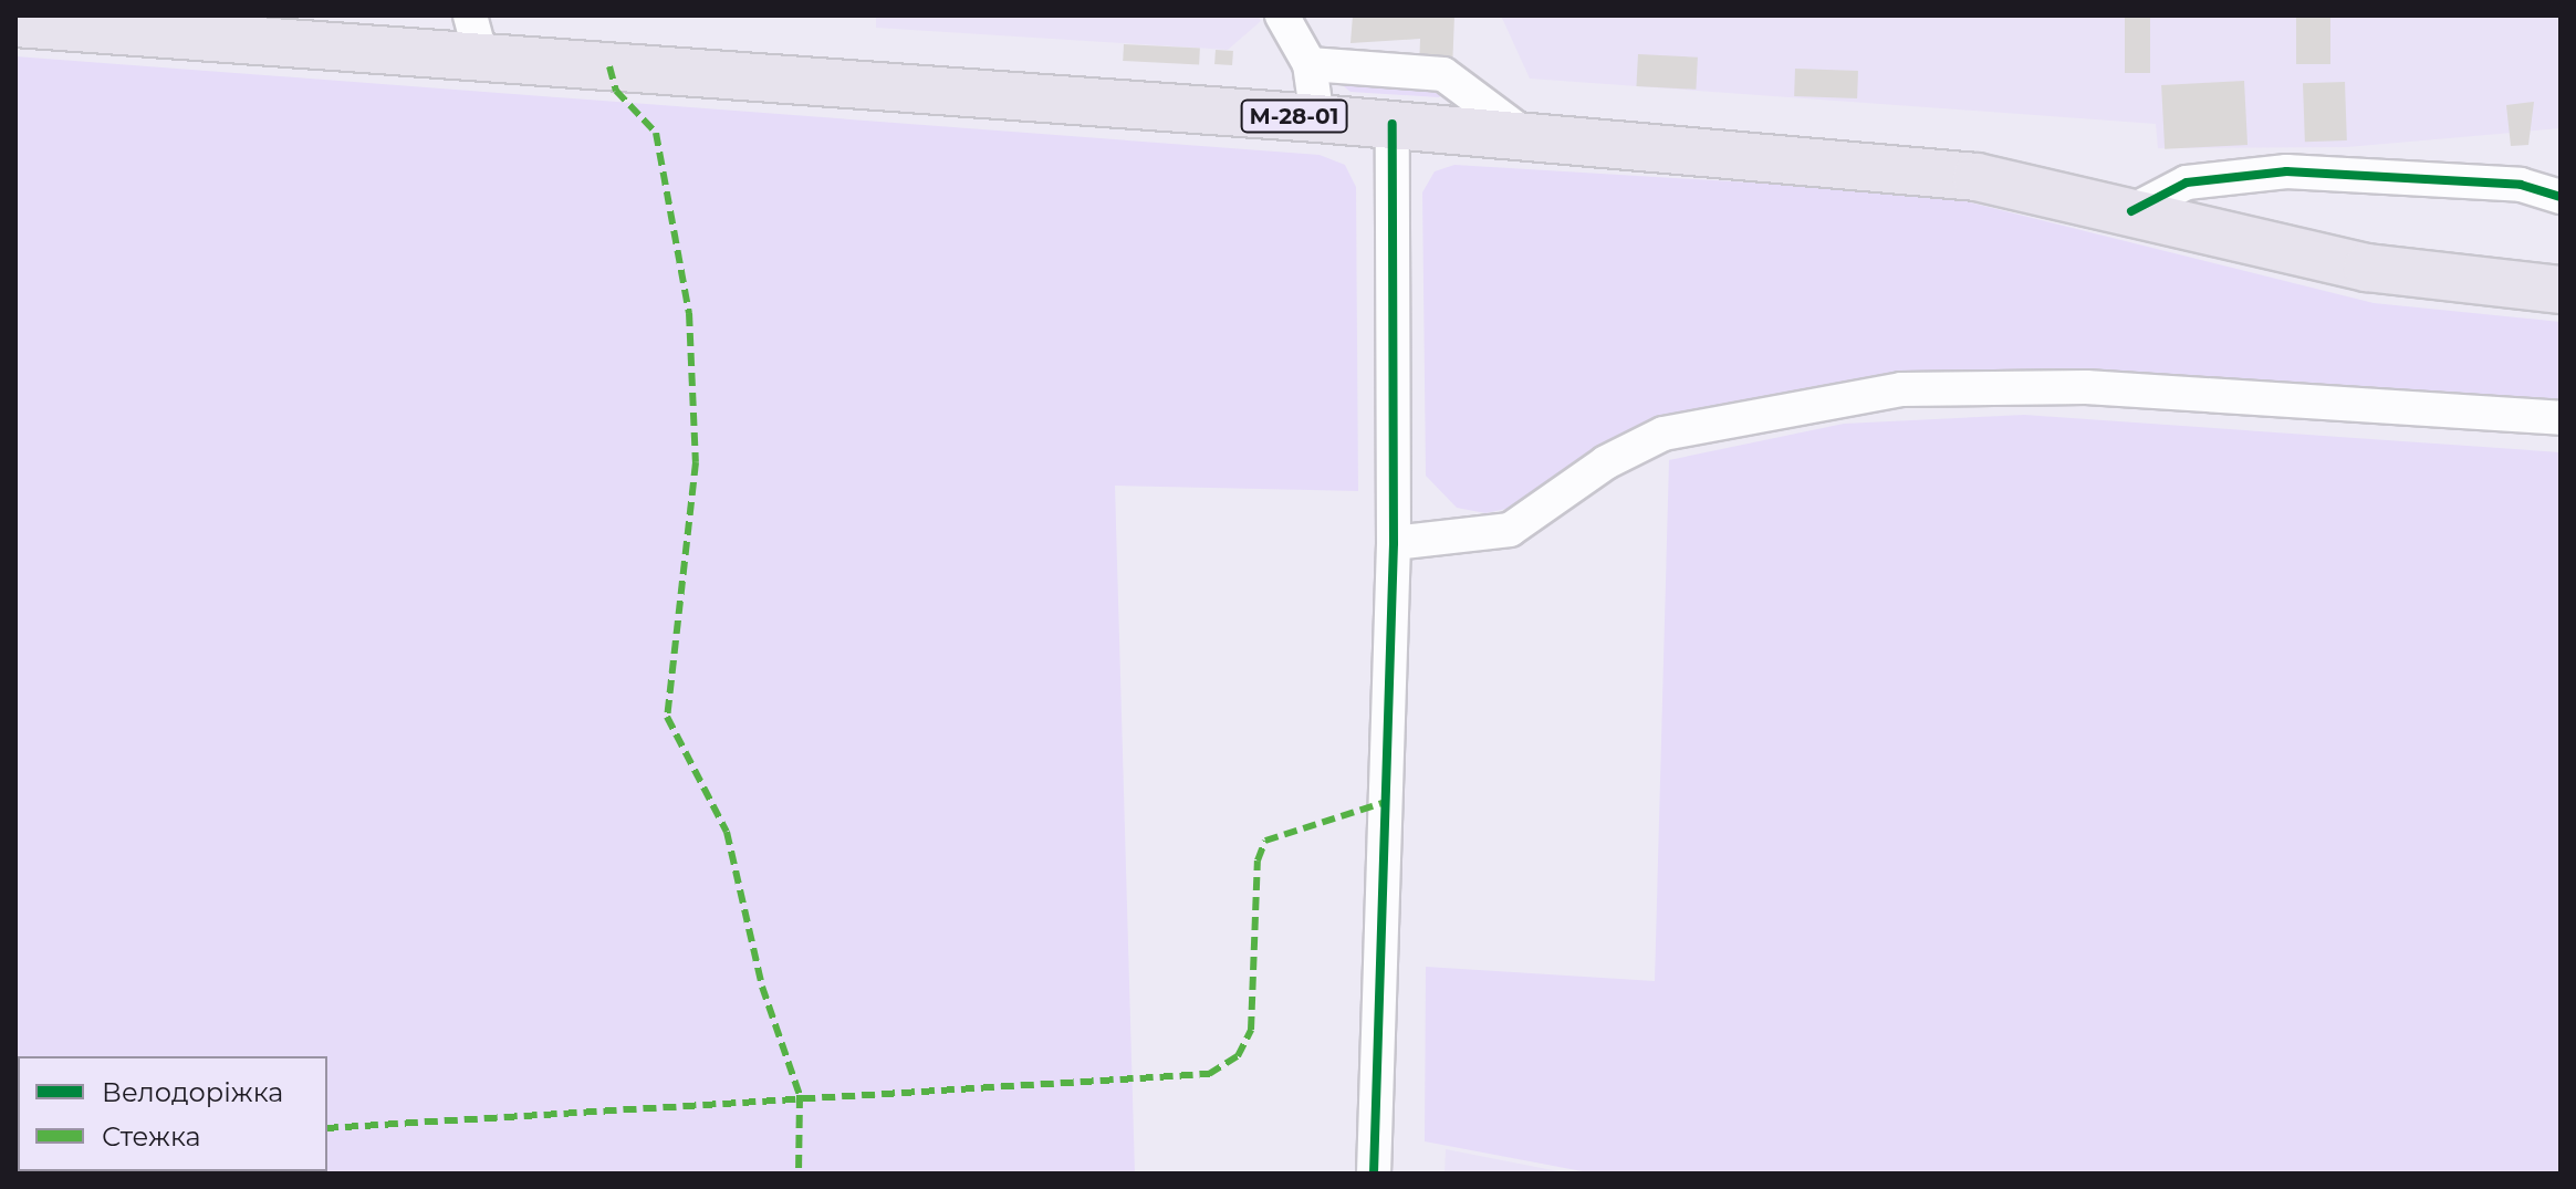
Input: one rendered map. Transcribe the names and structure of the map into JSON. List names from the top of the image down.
{
  "streets": {
    "highway": ["М-28-01"]
  },
  "legend": ["Велодоріжка", "Стежка"]
}
